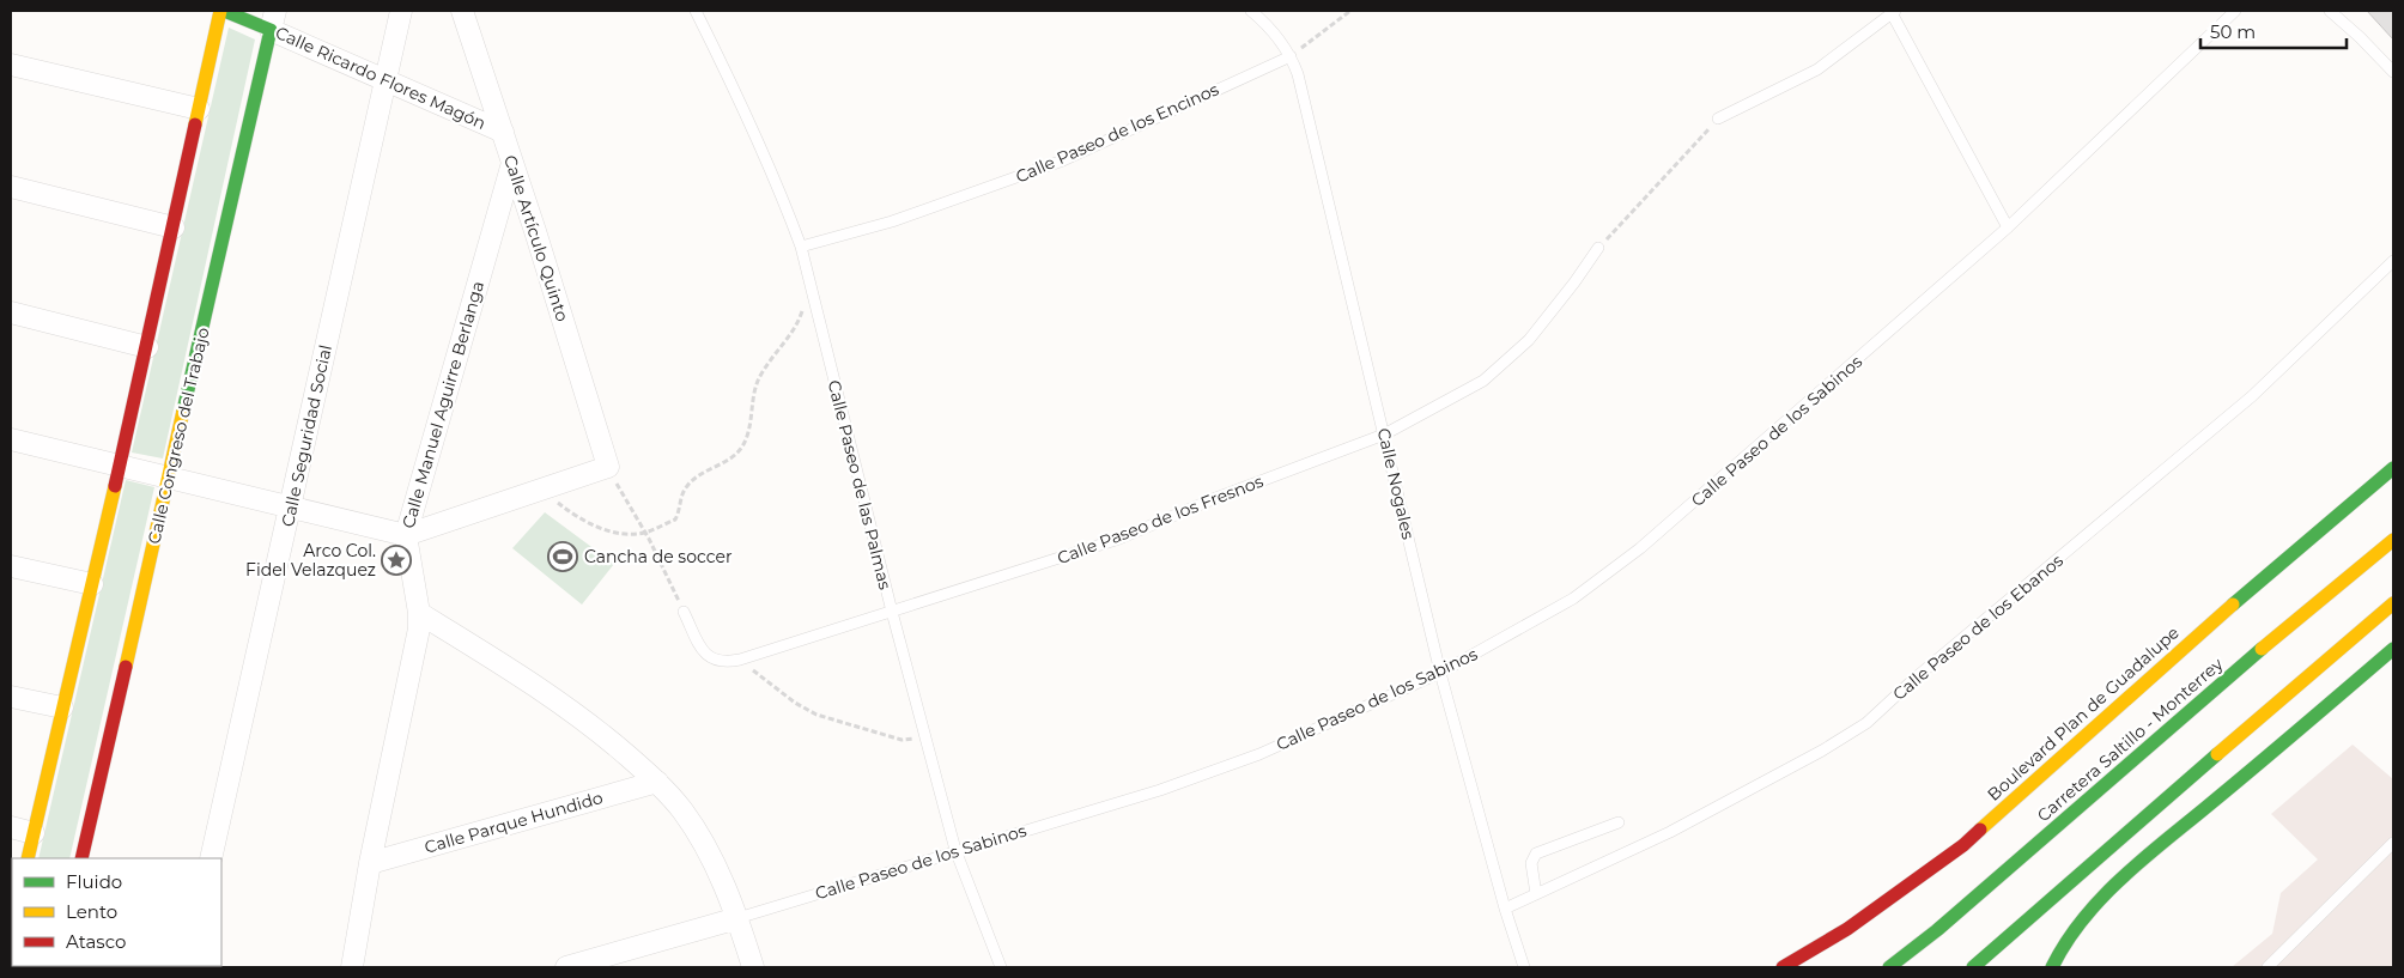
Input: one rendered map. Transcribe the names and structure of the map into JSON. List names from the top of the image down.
{
  "streets": {
    "main road": [
      "Calle Ricardo Flores Magón",
      "Calle Congreso del Trabajo",
      "Boulevard Plan de Guadalupe",
      "Carretera Saltillo - Monterrey"
    ],
    "street": [
      "Calle Artículo Quinto",
      "Calle Manuel Aguirre Berlanga",
      "Calle Paseo de los Sabinos",
      "Calle Seguridad Social",
      "Calle Parque Hundido"
    ],
    "lane": [
      "Calle Paseo de los Encinos",
      "Calle Nogales",
      "Calle Paseo de las Palmas",
      "Calle Paseo de los Fresnos",
      "Calle Paseo de los Ebanos"
    ]
  },
  "crossings": [
    ["Calle Ricardo Flores Magón", "Calle Artículo Quinto"],
    ["Calle Ricardo Flores Magón", "Calle Congreso del Trabajo"],
    ["Calle Ricardo Flores Magón", "Calle Seguridad Social"],
    ["Calle Paseo de los Encinos", "Calle Nogales"],
    ["Calle Paseo de los Encinos", "Calle Paseo de las Palmas"],
    ["Calle Artículo Quinto", "Calle Manuel Aguirre Berlanga"],
    ["Calle Manuel Aguirre Berlanga", "Calle Parque Hundido"],
    ["Calle Paseo de los Sabinos", "Calle Nogales"],
    ["Calle Paseo de los Sabinos", "Calle Paseo de las Palmas"],
    ["Calle Nogales", "Calle Paseo de los Fresnos"],
    ["Calle Nogales", "Calle Paseo de los Ebanos"],
    ["Calle Paseo de las Palmas", "Calle Paseo de los Fresnos"]
  ],
  "places": {
    "sports": ["Cancha de soccer"],
    "place": ["Arco Col. Fidel Velazquez"]
  },
  "legend": ["Fluido", "Lento", "Atasco"],
  "scale_bar": "50 m"
}
